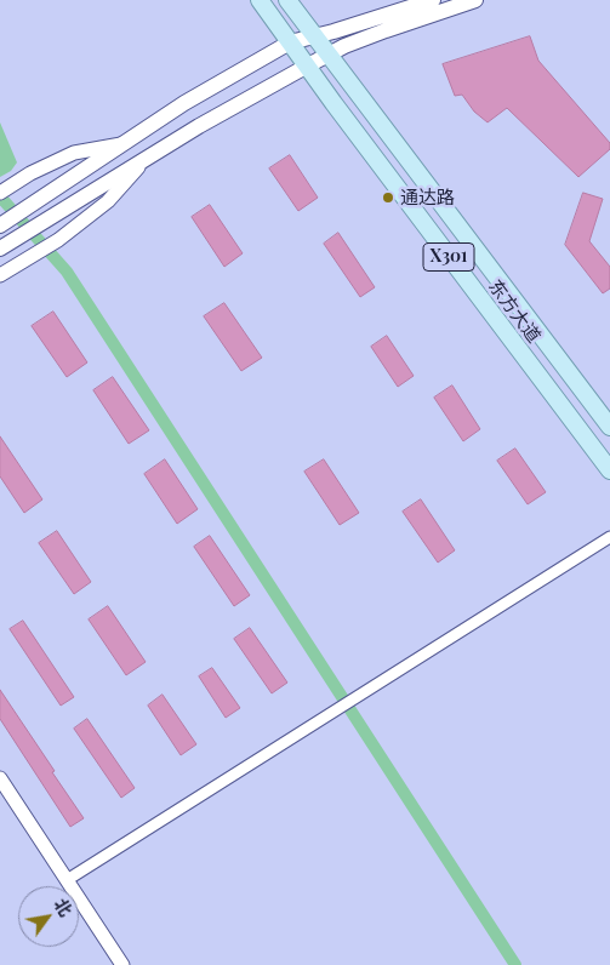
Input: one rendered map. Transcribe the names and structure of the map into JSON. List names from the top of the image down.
{
  "streets": {
    "main road": ["X301", "东方大道"]
  },
  "places": ["通达路"],
  "north": "top right"
}
